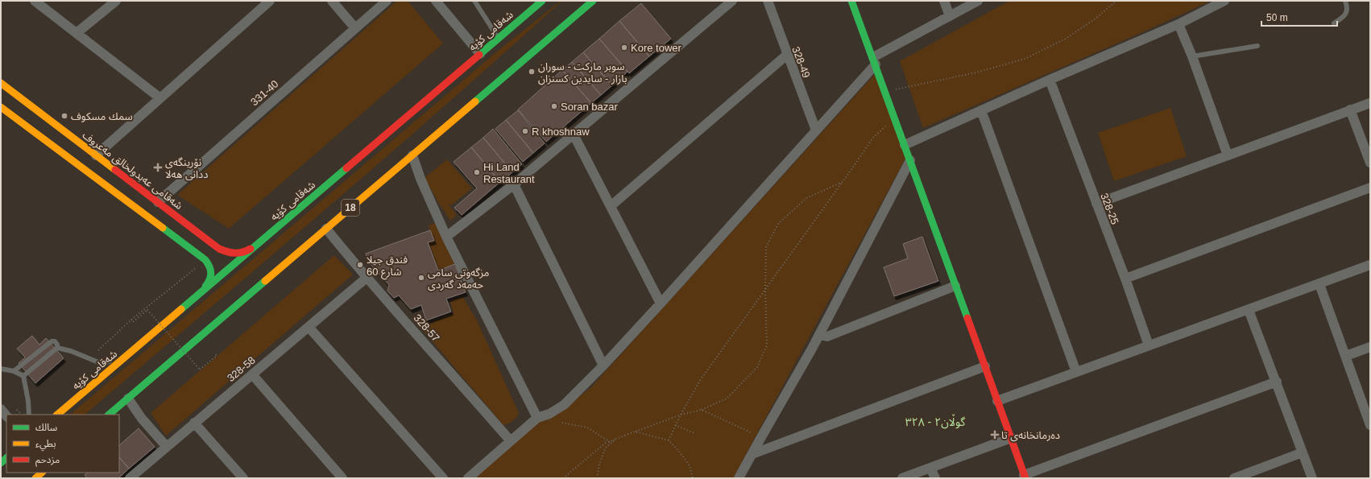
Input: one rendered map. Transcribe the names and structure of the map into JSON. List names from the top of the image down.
{
  "streets": {
    "main road": ["شەقامی کۆیە", "شەقامی عەبدولخالق مەعروف", "18"],
    "street": [
      "328-49",
      "331-40",
      "328-25",
      "328-57",
      "328-58"
    ]
  },
  "crossings": [
    ["شەقامی کۆیە", "شەقامی عەبدولخالق مەعروف"],
    ["331-40", "شەقامی عەبدولخالق مەعروف"],
    ["18", "328-57"],
    ["328-57", "328-58"]
  ],
  "districts": ["گوڵان٢ - ٣٢٨"],
  "places": {
    "other": [
      "Kore tower",
      "سوبر ماركت - سوران بازار - سايدين كسنزان",
      "Soran bazar",
      "سمك مسكوف",
      "R khoshnaw",
      "Hi Land Restaurant",
      "فندق جيلا شارع 60",
      "مزگەوتی سامی حەمەد گەردی"
    ],
    "health": ["نۆرینگەی ددانی هەلا", "دەرمانخانەی تا"]
  },
  "legend": ["سالك", "بطيء", "مزدحم"],
  "scale_bar": "50 m"
}
